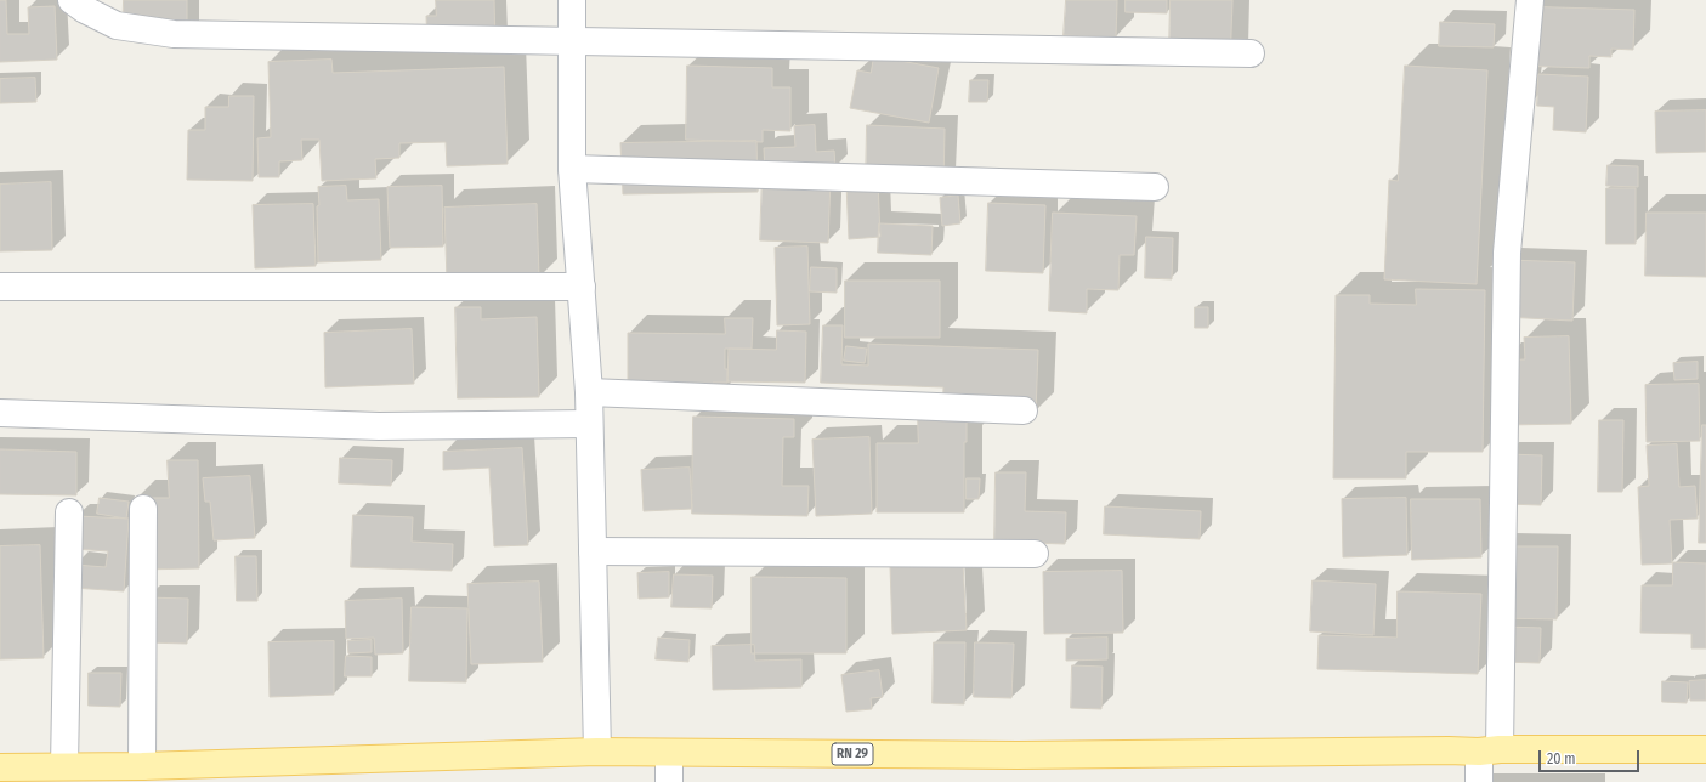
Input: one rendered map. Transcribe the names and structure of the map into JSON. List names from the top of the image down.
{
  "streets": {
    "main road": ["RN 29"]
  },
  "scale_bar": "20 m"
}
